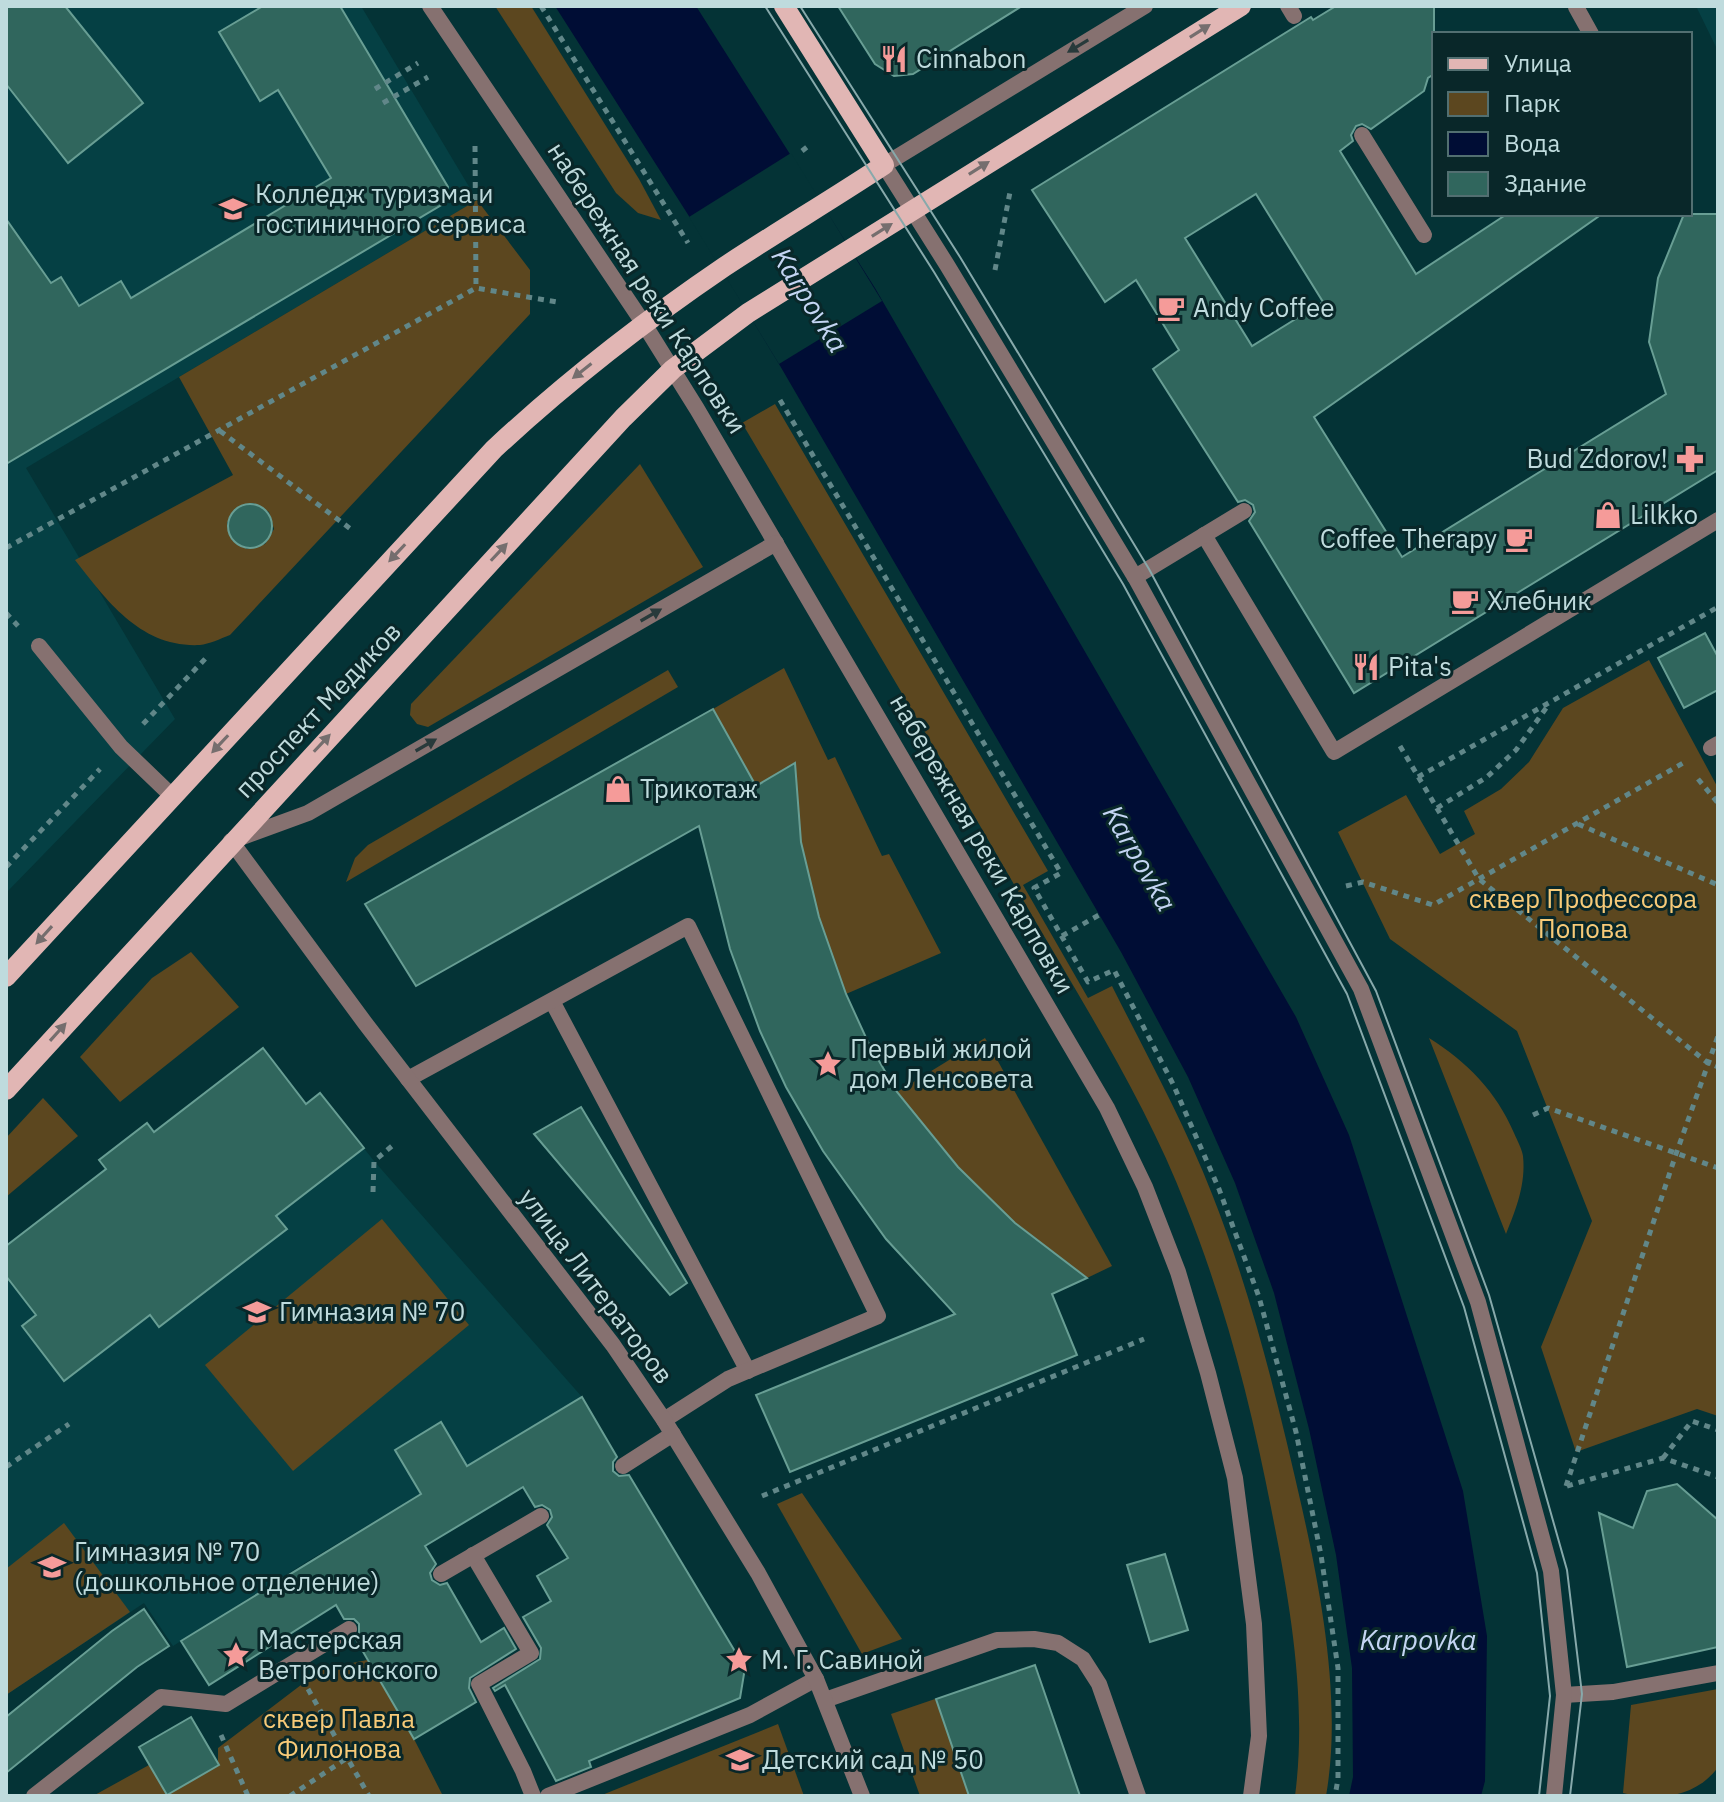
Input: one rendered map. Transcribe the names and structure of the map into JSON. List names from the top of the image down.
{
  "streets": {
    "main road": ["проспект Медиков"],
    "street": ["набережная реки Карповки", "улица Литераторов"]
  },
  "crossings": [
    ["набережная реки Карповки", "проспект Медиков"],
    ["проспект Медиков", "улица Литераторов"]
  ],
  "water": ["Karpovka"],
  "parks": ["сквер Профессора Попова", "сквер Павла Филонова"],
  "places": {
    "restaurant": ["Cinnabon", "Pita's"],
    "school or university": [
      "Колледж туризма и гостиничного сервиса",
      "Гимназия № 70",
      "Гимназия № 70 (дошкольное отделение)",
      "Детский сад № 50"
    ],
    "cafe": ["Andy Coffee", "Coffee Therapy", "Хлебник"],
    "pharmacy": ["Bud Zdorov!"],
    "shop": ["Lilkko", "Трикотаж"],
    "place": ["Первый жилой дом Ленсовета", "Мастерская Ветрогонского", "М. Г. Савиной"]
  },
  "legend": [
    "Улица",
    "Парк",
    "Вода",
    "Здание"
  ]
}
